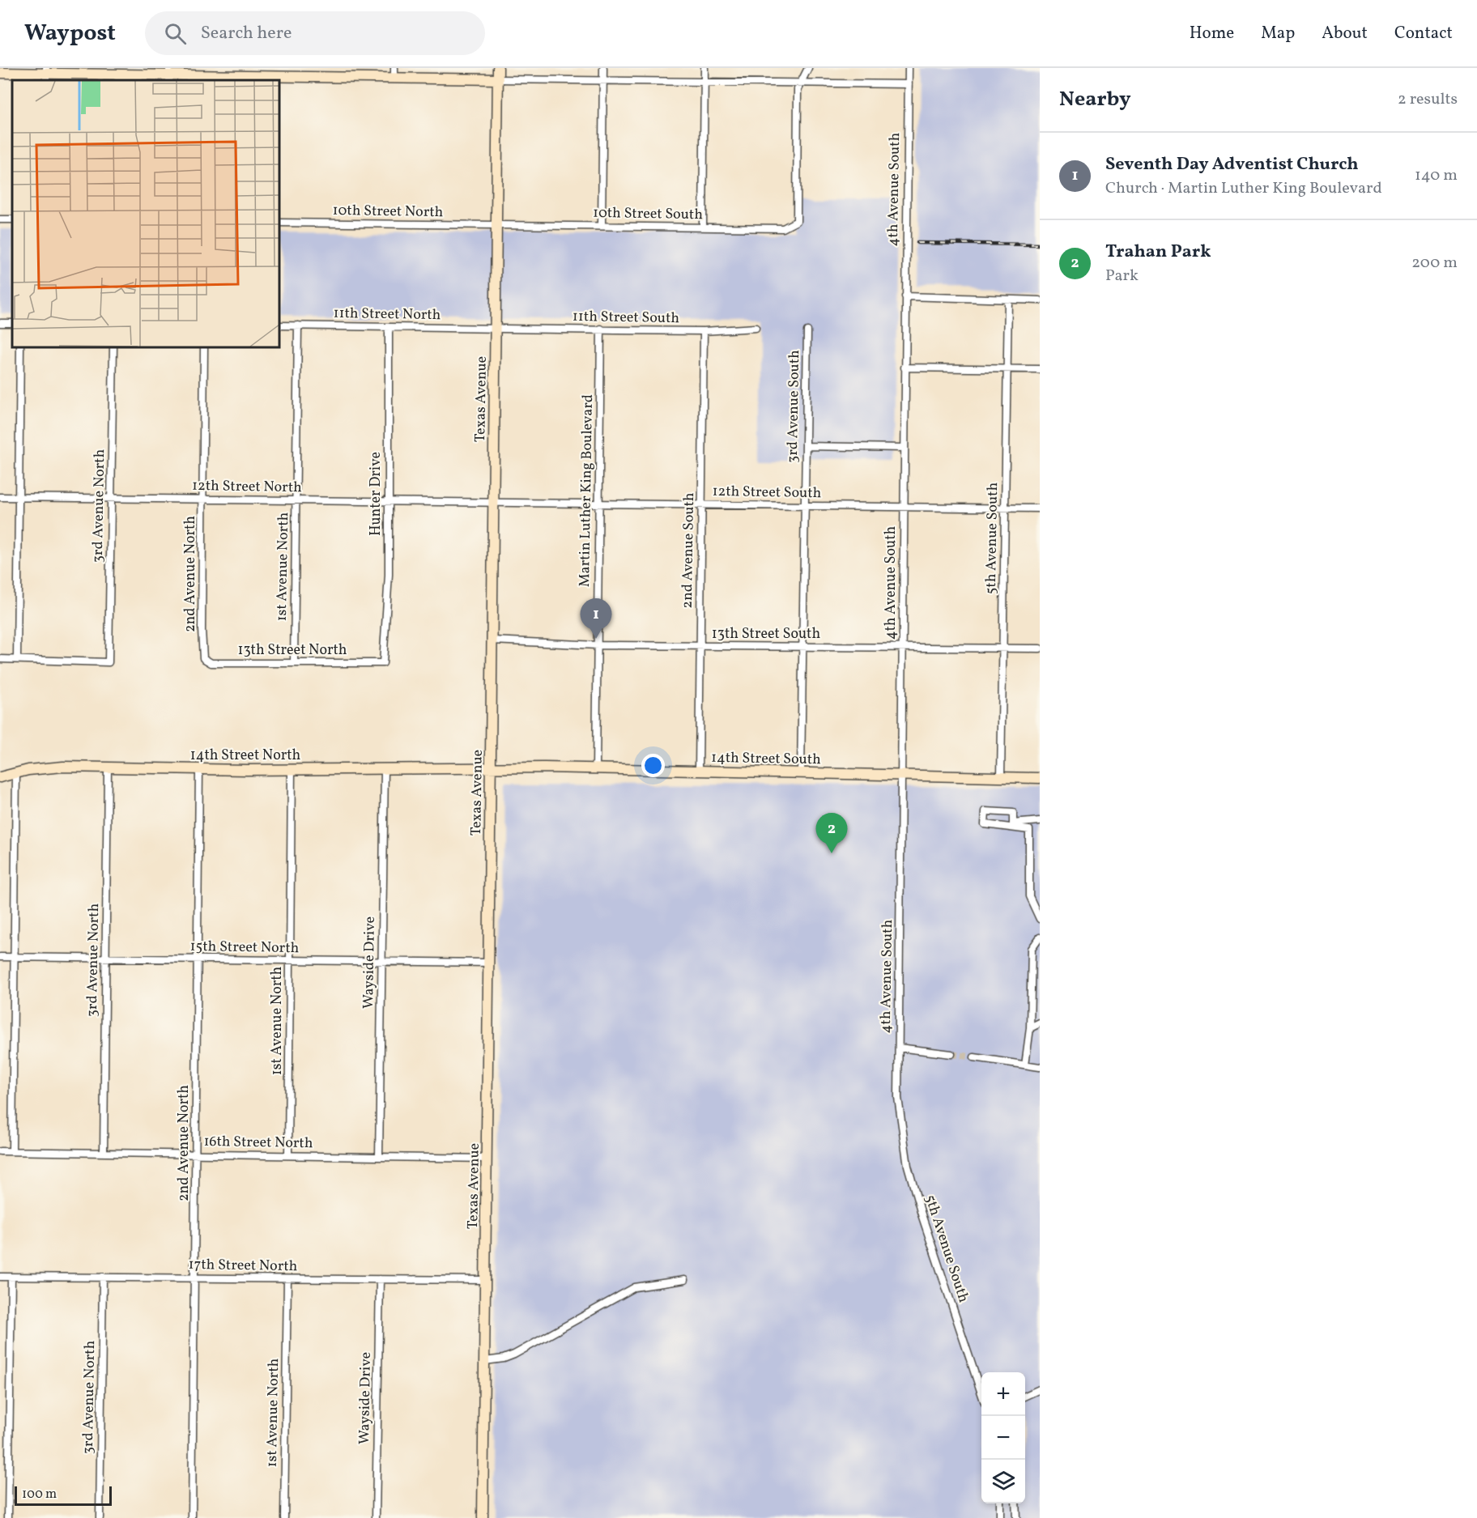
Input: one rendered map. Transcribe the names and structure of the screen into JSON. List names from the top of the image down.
{
  "streets": {
    "street": [
      "4th Avenue South",
      "10th Street North",
      "10th Street South",
      "11th Street North",
      "11th Street South",
      "Texas Avenue",
      "3rd Avenue South",
      "12th Street North",
      "Martin Luther King Boulevard",
      "12th Street South",
      "Hunter Drive",
      "3rd Avenue North",
      "5th Avenue South",
      "2nd Avenue South",
      "1st Avenue North",
      "2nd Avenue North",
      "13th Street South",
      "13th Street North",
      "14th Street North",
      "14th Street South",
      "15th Street North",
      "Wayside Drive",
      "16th Street North",
      "17th Street North"
    ]
  },
  "crossings": [
    ["4th Avenue South", "12th Street South"],
    ["4th Avenue South", "5th Avenue South"],
    ["4th Avenue South", "13th Street South"],
    ["4th Avenue South", "14th Street South"],
    ["10th Street North", "10th Street South"],
    ["10th Street North", "Texas Avenue"],
    ["10th Street South", "Texas Avenue"],
    ["11th Street North", "11th Street South"],
    ["11th Street North", "Texas Avenue"],
    ["11th Street North", "Hunter Drive"],
    ["11th Street North", "1st Avenue North"],
    ["11th Street South", "Texas Avenue"],
    ["11th Street South", "Martin Luther King Boulevard"],
    ["11th Street South", "2nd Avenue South"],
    ["Texas Avenue", "12th Street North"],
    ["Texas Avenue", "12th Street South"],
    ["Texas Avenue", "13th Street South"],
    ["Texas Avenue", "14th Street North"],
    ["Texas Avenue", "14th Street South"],
    ["Texas Avenue", "15th Street North"],
    ["Texas Avenue", "16th Street North"],
    ["Texas Avenue", "17th Street North"],
    ["3rd Avenue South", "12th Street South"],
    ["3rd Avenue South", "13th Street South"],
    ["3rd Avenue South", "14th Street South"],
    ["12th Street North", "12th Street South"],
    ["12th Street North", "Hunter Drive"],
    ["12th Street North", "3rd Avenue North"],
    ["12th Street North", "1st Avenue North"],
    ["12th Street North", "2nd Avenue North"],
    ["Martin Luther King Boulevard", "12th Street South"],
    ["Martin Luther King Boulevard", "13th Street South"],
    ["Martin Luther King Boulevard", "14th Street South"],
    ["12th Street South", "5th Avenue South"],
    ["12th Street South", "2nd Avenue South"],
    ["Hunter Drive", "13th Street North"],
    ["3rd Avenue North", "14th Street North"],
    ["3rd Avenue North", "15th Street North"],
    ["3rd Avenue North", "16th Street North"],
    ["3rd Avenue North", "17th Street North"],
    ["5th Avenue South", "13th Street South"],
    ["5th Avenue South", "14th Street South"],
    ["2nd Avenue South", "13th Street South"],
    ["2nd Avenue South", "14th Street South"],
    ["1st Avenue North", "13th Street North"],
    ["1st Avenue North", "14th Street North"],
    ["1st Avenue North", "15th Street North"],
    ["1st Avenue North", "16th Street North"],
    ["1st Avenue North", "17th Street North"],
    ["2nd Avenue North", "13th Street North"],
    ["2nd Avenue North", "14th Street North"],
    ["2nd Avenue North", "15th Street North"],
    ["2nd Avenue North", "16th Street North"],
    ["2nd Avenue North", "17th Street North"],
    ["14th Street North", "14th Street South"],
    ["14th Street North", "Wayside Drive"],
    ["15th Street North", "Wayside Drive"],
    ["Wayside Drive", "16th Street North"],
    ["Wayside Drive", "17th Street North"]
  ],
  "scale_bar": "100 m",
  "page": {
    "header": "Waypost",
    "search": "Search here",
    "nav": [
      "Home",
      "Map",
      "About",
      "Contact"
    ],
    "heading": ["Nearby", "2 results"],
    "list": [
      {
        "mark": "1",
        "name": "Seventh Day Adventist Church",
        "note": "Church · Martin Luther King Boulevard",
        "value": "140 m"
      },
      {
        "mark": "2",
        "name": "Trahan Park",
        "note": "Park",
        "value": "200 m"
      }
    ],
    "pins": ["1", "2"],
    "map_buttons": ["+", "−"],
    "scale": "100 m"
  }
}
